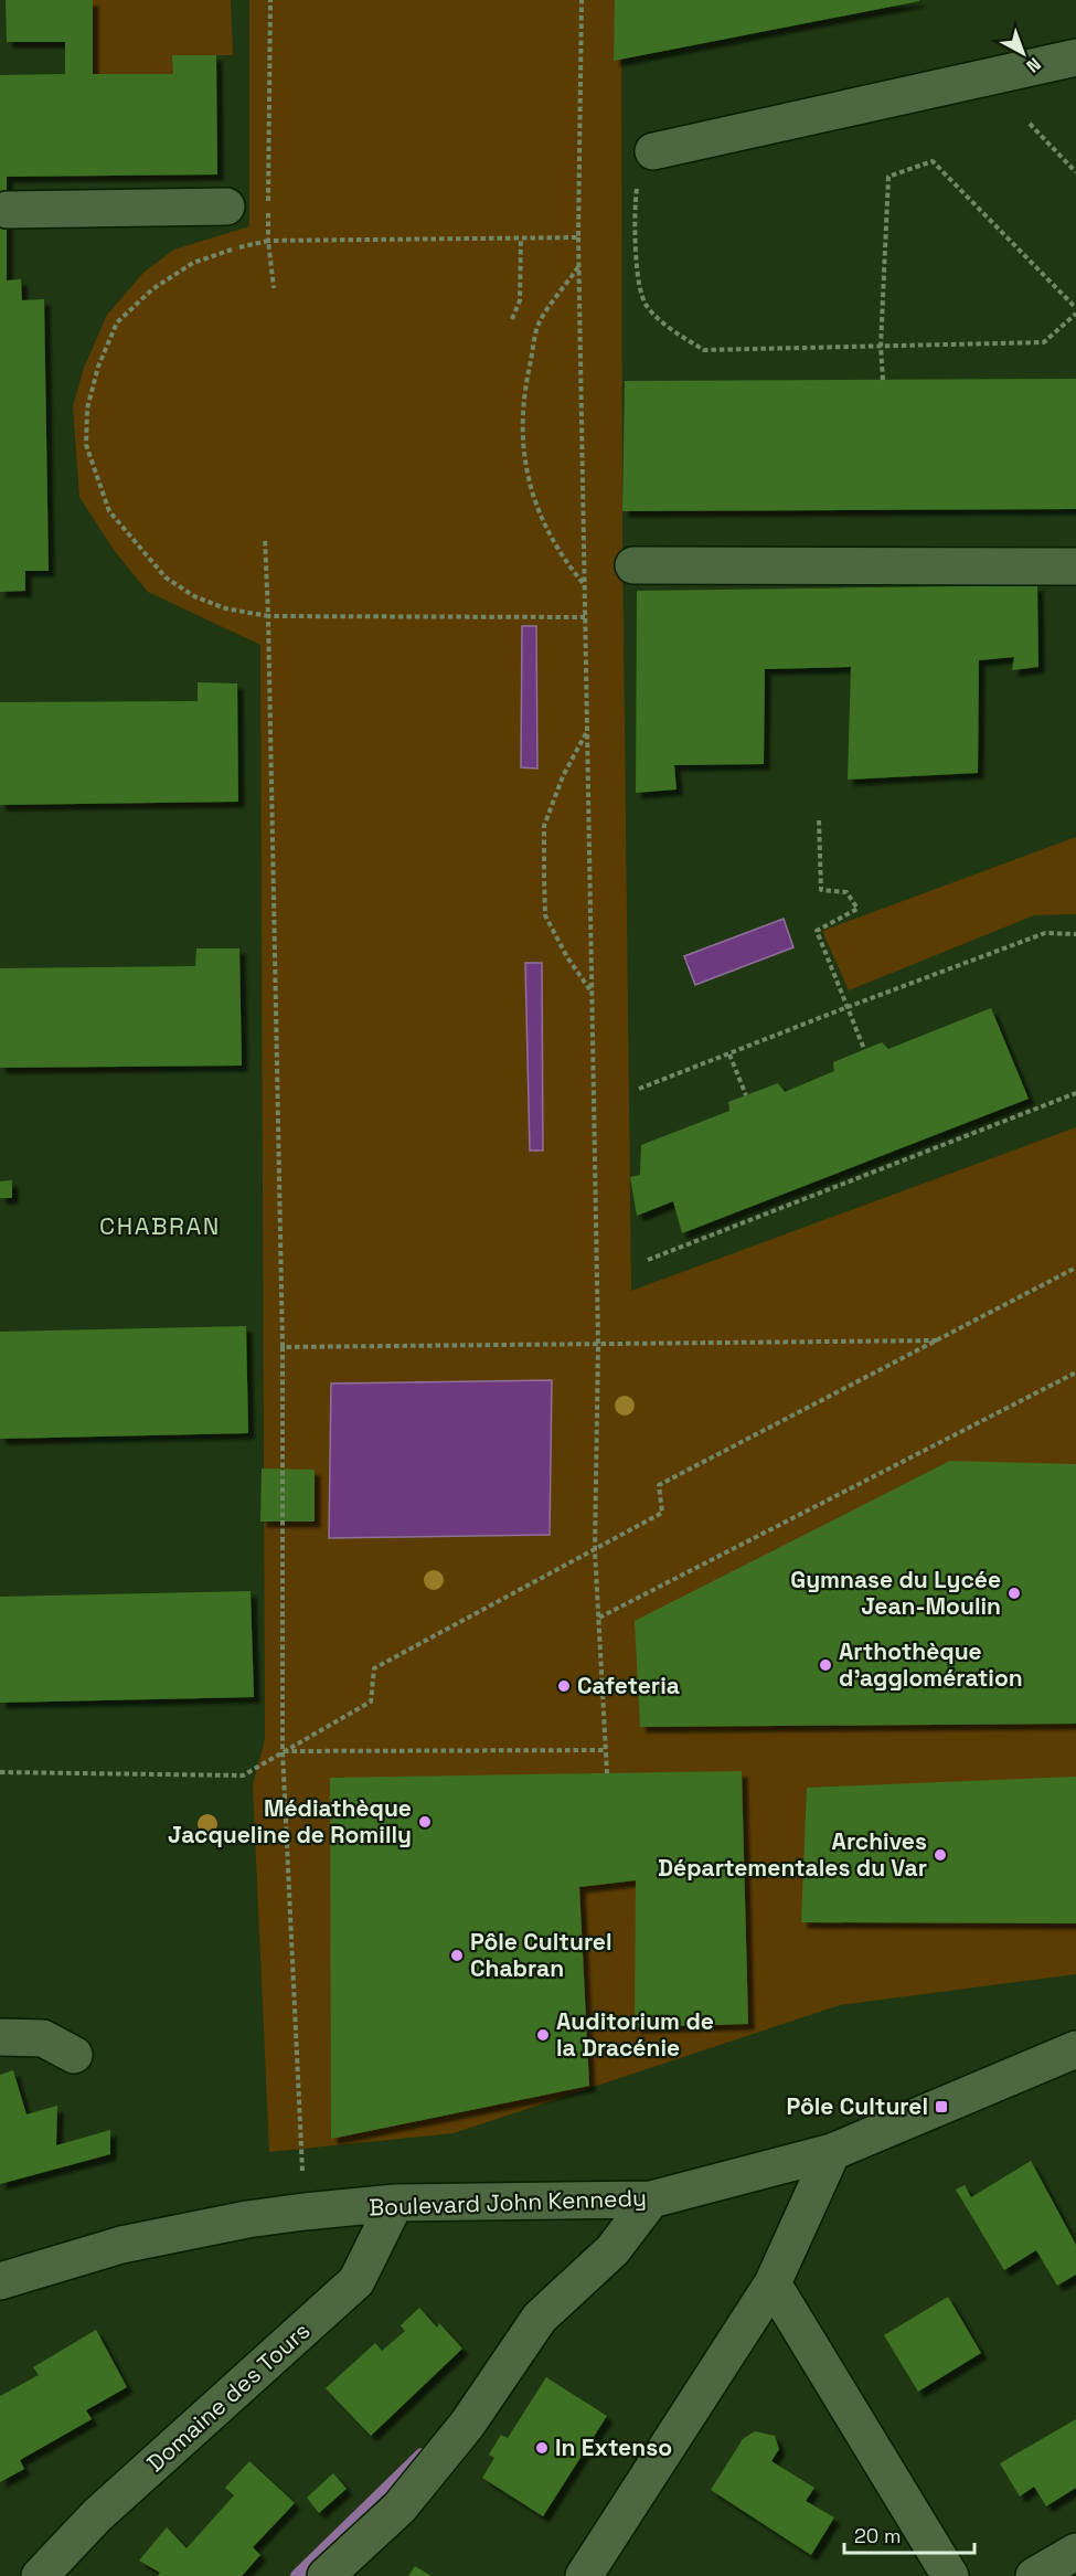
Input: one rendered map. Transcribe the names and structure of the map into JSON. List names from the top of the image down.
{
  "streets": {
    "street": ["Boulevard John Kennedy", "Domaine des Tours"]
  },
  "crossings": [
    ["Boulevard John Kennedy", "Domaine des Tours"]
  ],
  "districts": ["CHABRAN"],
  "places": {
    "other": [
      "Gymnase du Lycée Jean-Moulin",
      "Arthothèque d'agglomération",
      "Cafeteria",
      "Médiathèque Jacqueline de Romilly",
      "Archives Départementales du Var",
      "Pôle Culturel Chabran",
      "Auditorium de la Dracénie",
      "In Extenso"
    ],
    "transit": ["Pôle Culturel"]
  },
  "scale_bar": "20 m",
  "north": "bottom right"
}
